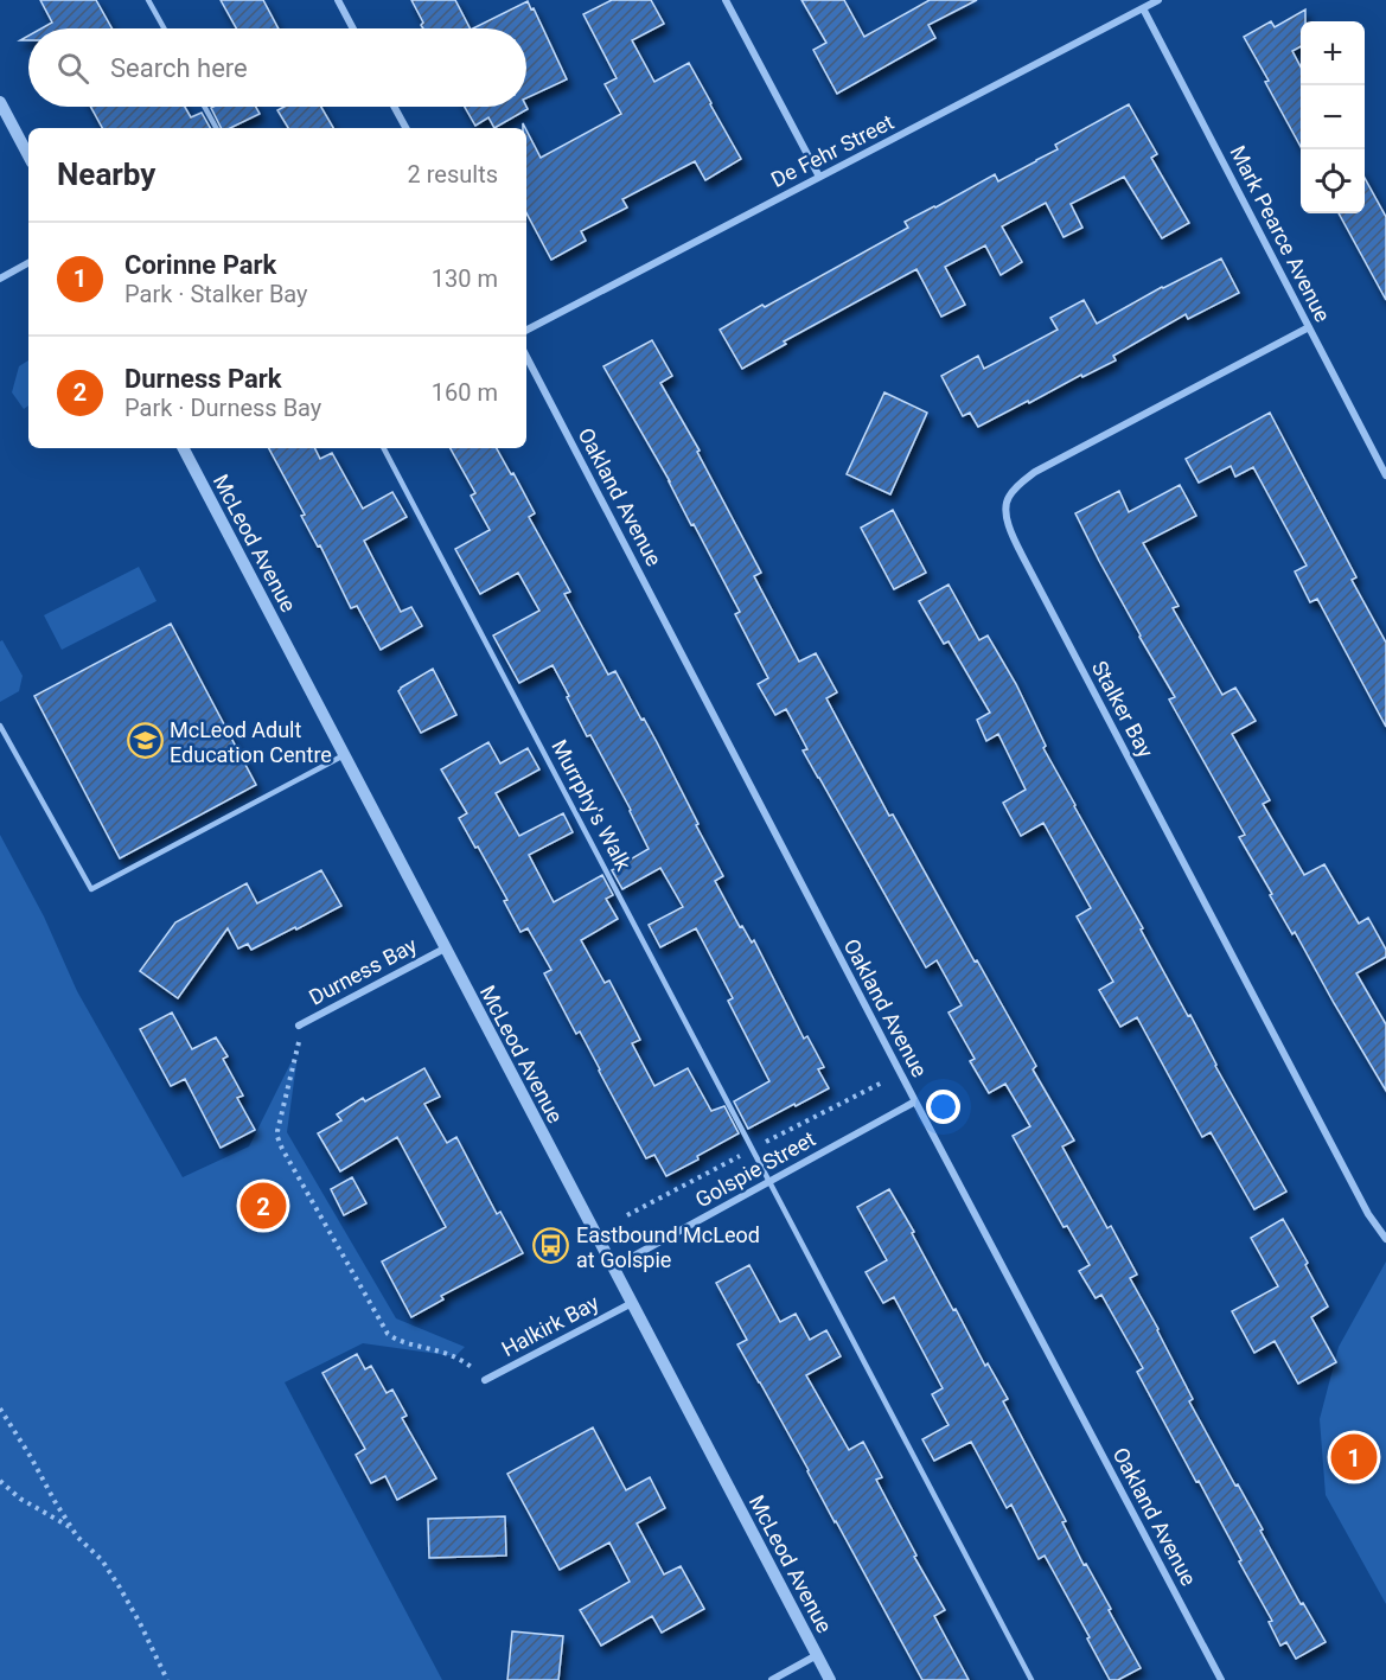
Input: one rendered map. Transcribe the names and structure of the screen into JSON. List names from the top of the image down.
{
  "streets": {
    "street": [
      "De Fehr Street",
      "Mark Pearce Avenue",
      "Oakland Avenue",
      "McLeod Avenue",
      "Stalker Bay",
      "Durness Bay",
      "Golspie Street",
      "Halkirk Bay"
    ],
    "lane": ["Murrphy's Walk"]
  },
  "crossings": [
    ["De Fehr Street", "Mark Pearce Avenue"],
    ["Mark Pearce Avenue", "Stalker Bay"],
    ["Oakland Avenue", "Golspie Street"],
    ["McLeod Avenue", "Durness Bay"],
    ["McLeod Avenue", "Golspie Street"],
    ["McLeod Avenue", "Halkirk Bay"],
    ["Murrphy's Walk", "Golspie Street"]
  ],
  "places": {
    "school or university": ["McLeod Adult Education Centre"],
    "bus stop": ["Eastbound McLeod at Golspie"]
  },
  "page": {
    "map_buttons": ["+", "−"],
    "search": "Search here",
    "heading": ["Nearby", "2 results"],
    "list": [
      {
        "mark": "1",
        "name": "Corinne Park",
        "note": "Park · Stalker Bay",
        "value": "130 m"
      },
      {
        "mark": "2",
        "name": "Durness Park",
        "note": "Park · Durness Bay",
        "value": "160 m"
      }
    ],
    "pins": ["2", "1"]
  }
}
